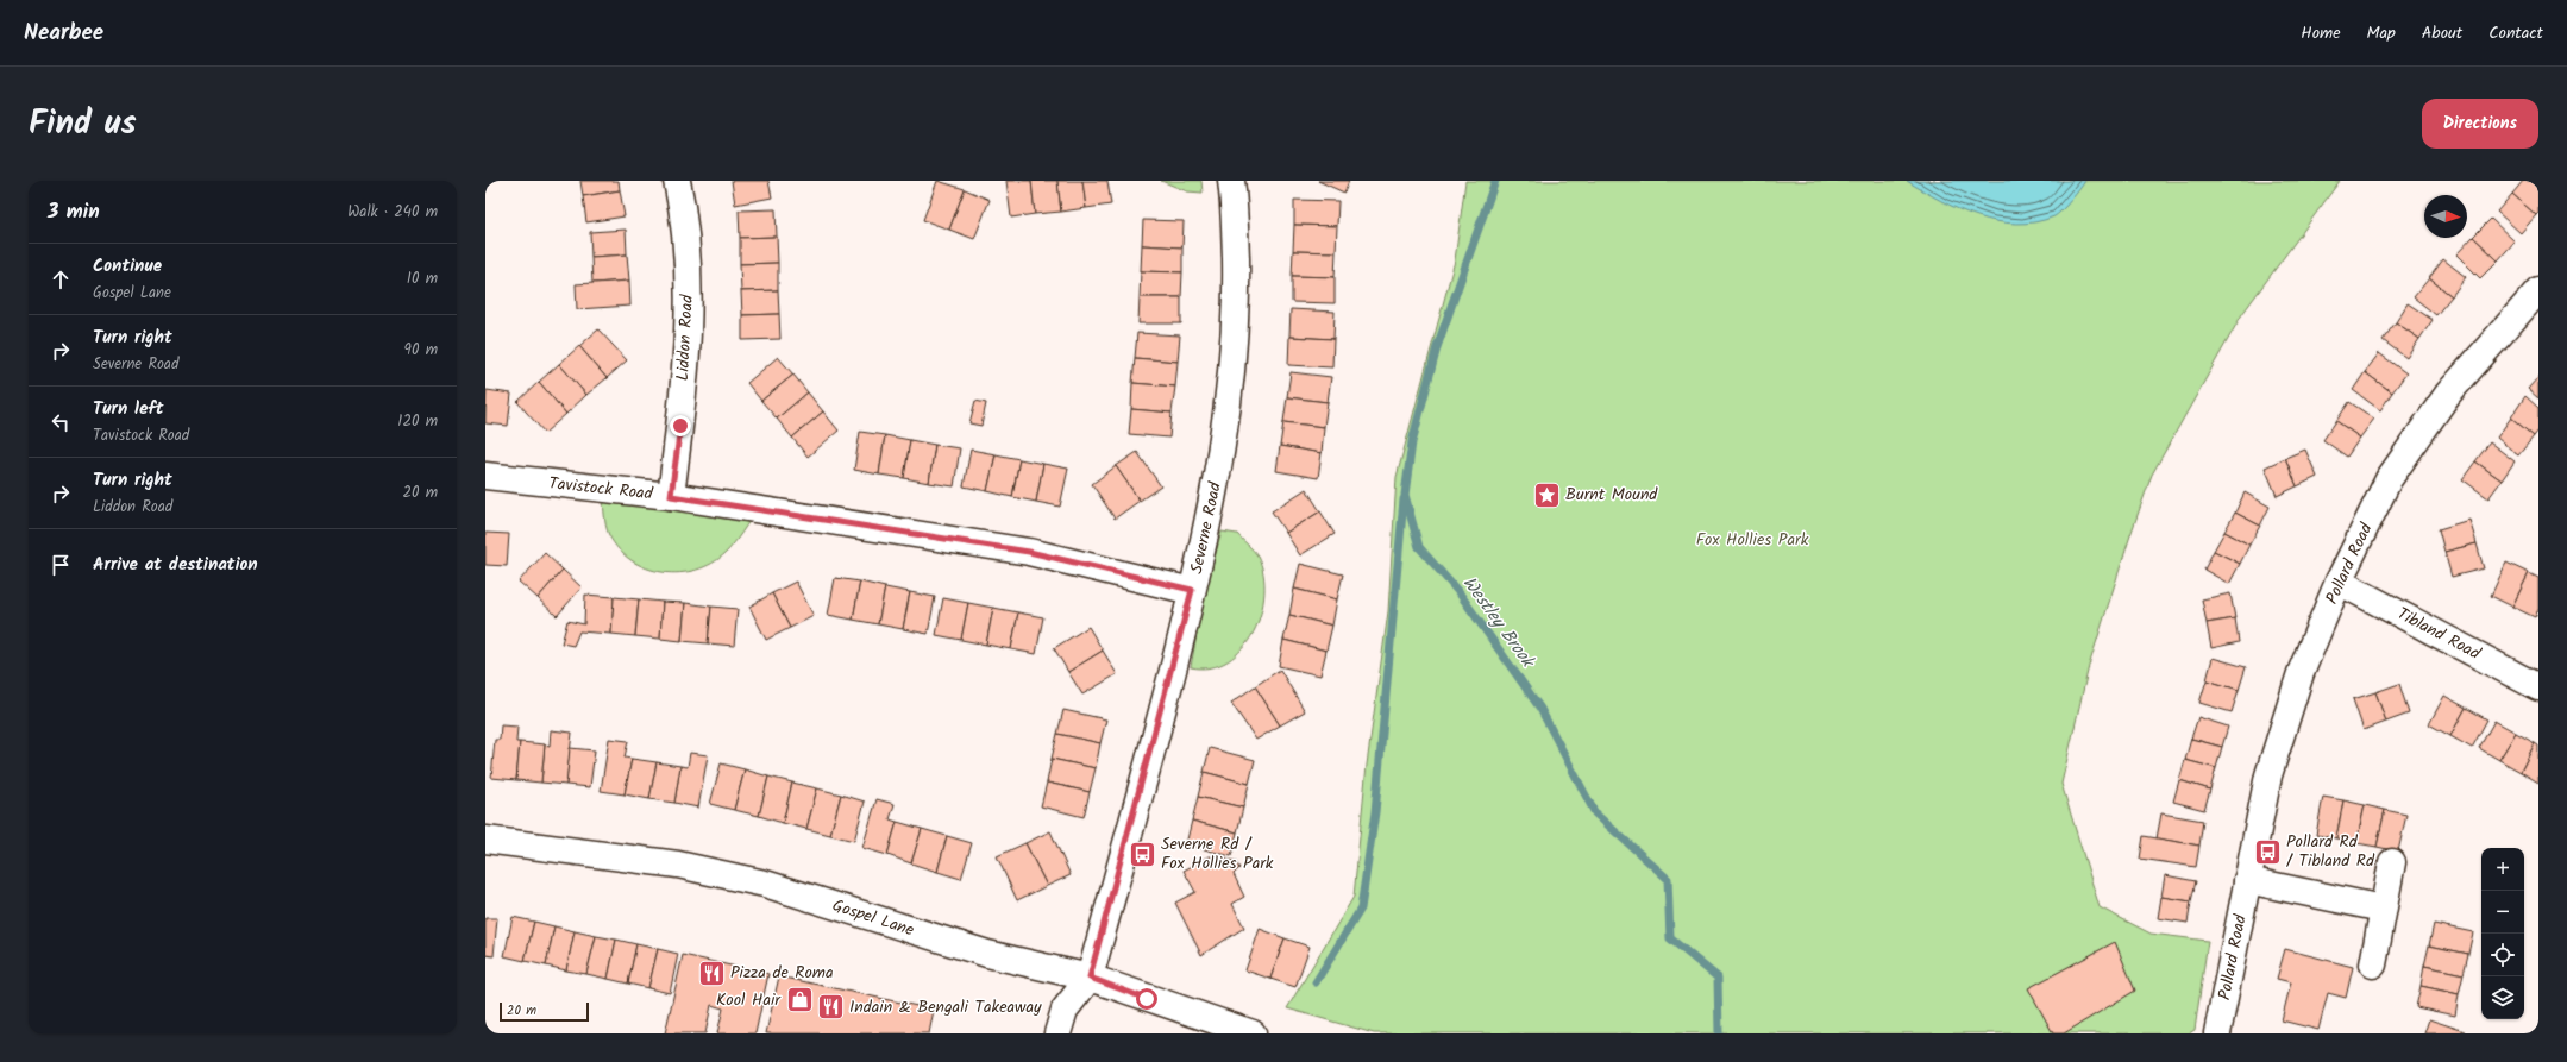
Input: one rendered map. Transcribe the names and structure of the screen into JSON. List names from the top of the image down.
{
  "streets": {
    "street": [
      "Liddon Road",
      "Tavistock Road",
      "Severne Road",
      "Pollard Road",
      "Tibland Road",
      "Gospel Lane"
    ]
  },
  "crossings": [
    ["Liddon Road", "Tavistock Road"],
    ["Tavistock Road", "Severne Road"],
    ["Severne Road", "Gospel Lane"],
    ["Pollard Road", "Tibland Road"]
  ],
  "water": ["Westley Brook"],
  "parks": ["Fox Hollies Park"],
  "places": {
    "place": ["Burnt Mound"],
    "bus stop": ["Pollard Rd / Tibland Rd", "Severne Rd / Fox Hollies Park"],
    "restaurant": ["Pizza de Roma", "Indain & Bengali Takeaway"],
    "shop": ["Kool Hair"]
  },
  "scale_bar": "20 m",
  "north": "right",
  "page": {
    "header": "Nearbee",
    "nav": [
      "Home",
      "Map",
      "About",
      "Contact"
    ],
    "title": "Find us",
    "buttons": "Directions",
    "heading": ["3 min", "Walk · 240 m"],
    "list": [
      ["Continue", "Gospel Lane", "10 m"],
      ["Turn right", "Severne Road", "90 m"],
      ["Turn left", "Tavistock Road", "120 m"],
      ["Turn right", "Liddon Road", "20 m"],
      "Arrive at destination"
    ],
    "map_buttons": ["+", "−"],
    "scale": "20 m"
  }
}
